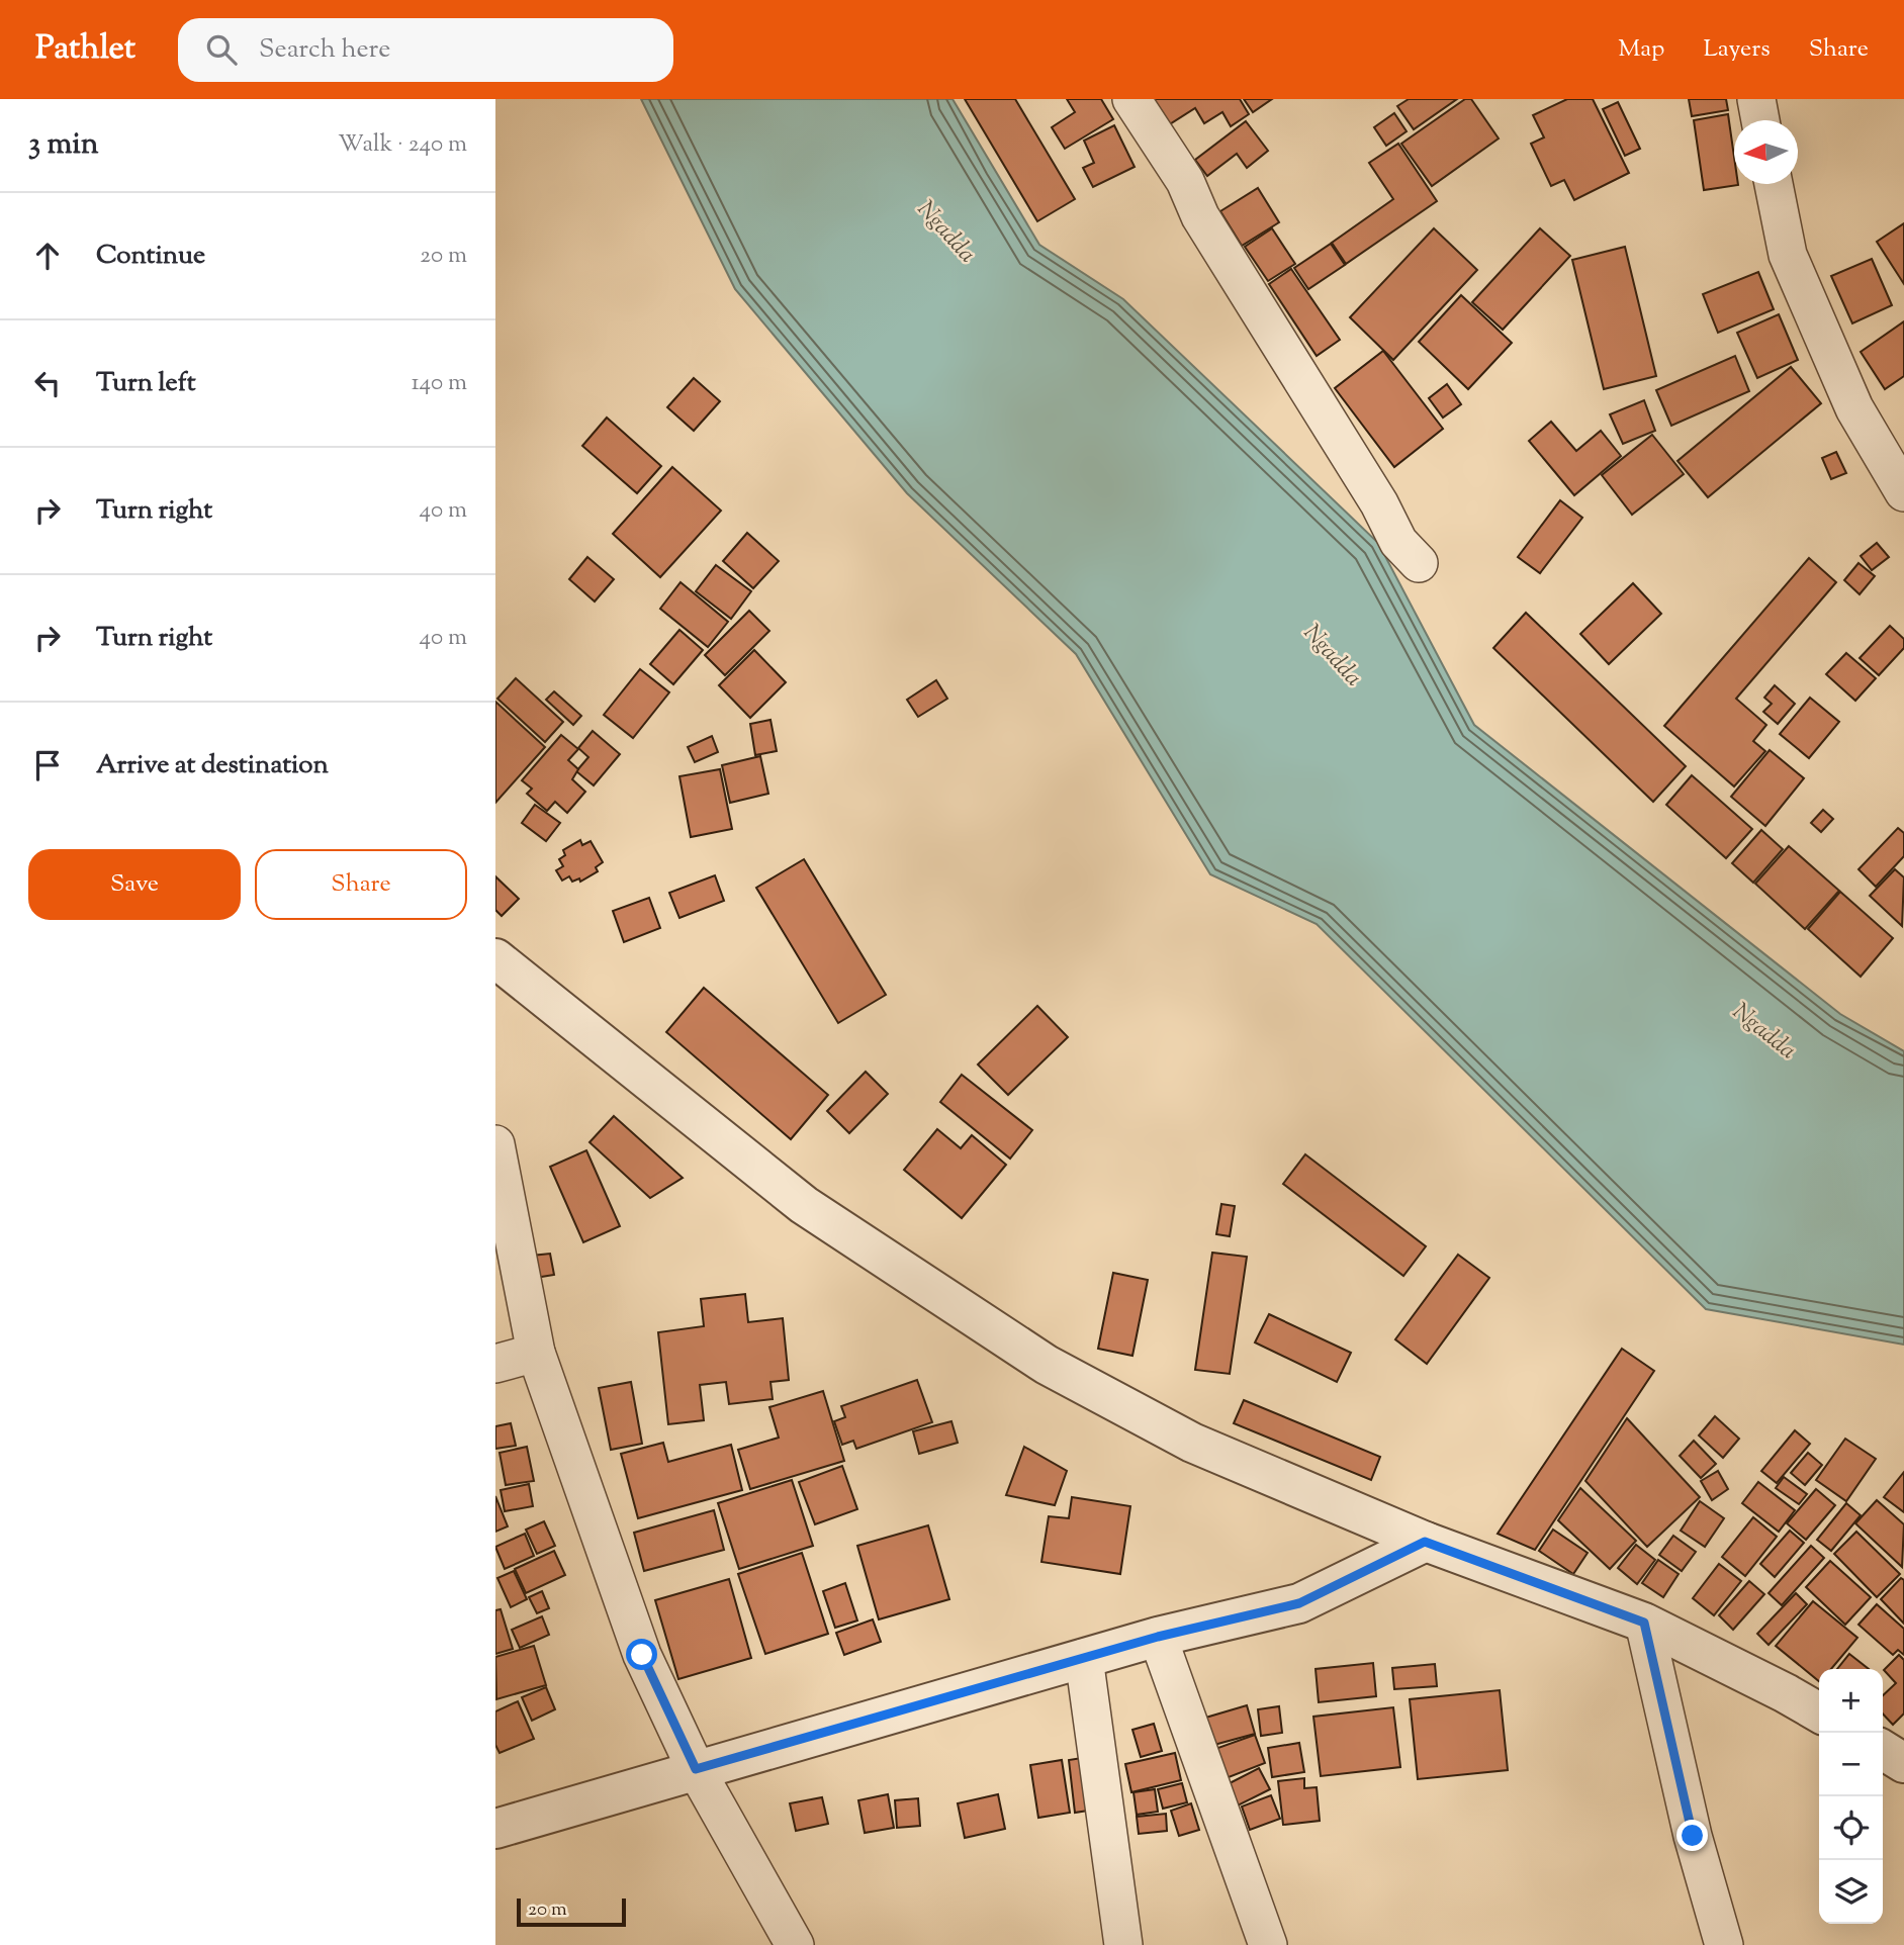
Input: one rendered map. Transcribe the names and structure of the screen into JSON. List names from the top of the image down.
{
  "water": ["Ngadda"],
  "scale_bar": "20 m",
  "north": "left",
  "page": {
    "header": "Pathlet",
    "search": "Search here",
    "nav": ["Map", "Layers", "Share"],
    "heading": ["3 min", "Walk · 240 m"],
    "list": [
      ["Continue", "20 m"],
      ["Turn left", "140 m"],
      ["Turn right", "40 m"],
      ["Turn right", "40 m"],
      "Arrive at destination"
    ],
    "buttons": ["Save", "Share"],
    "map_buttons": ["+", "−"],
    "scale": "20 m"
  }
}
